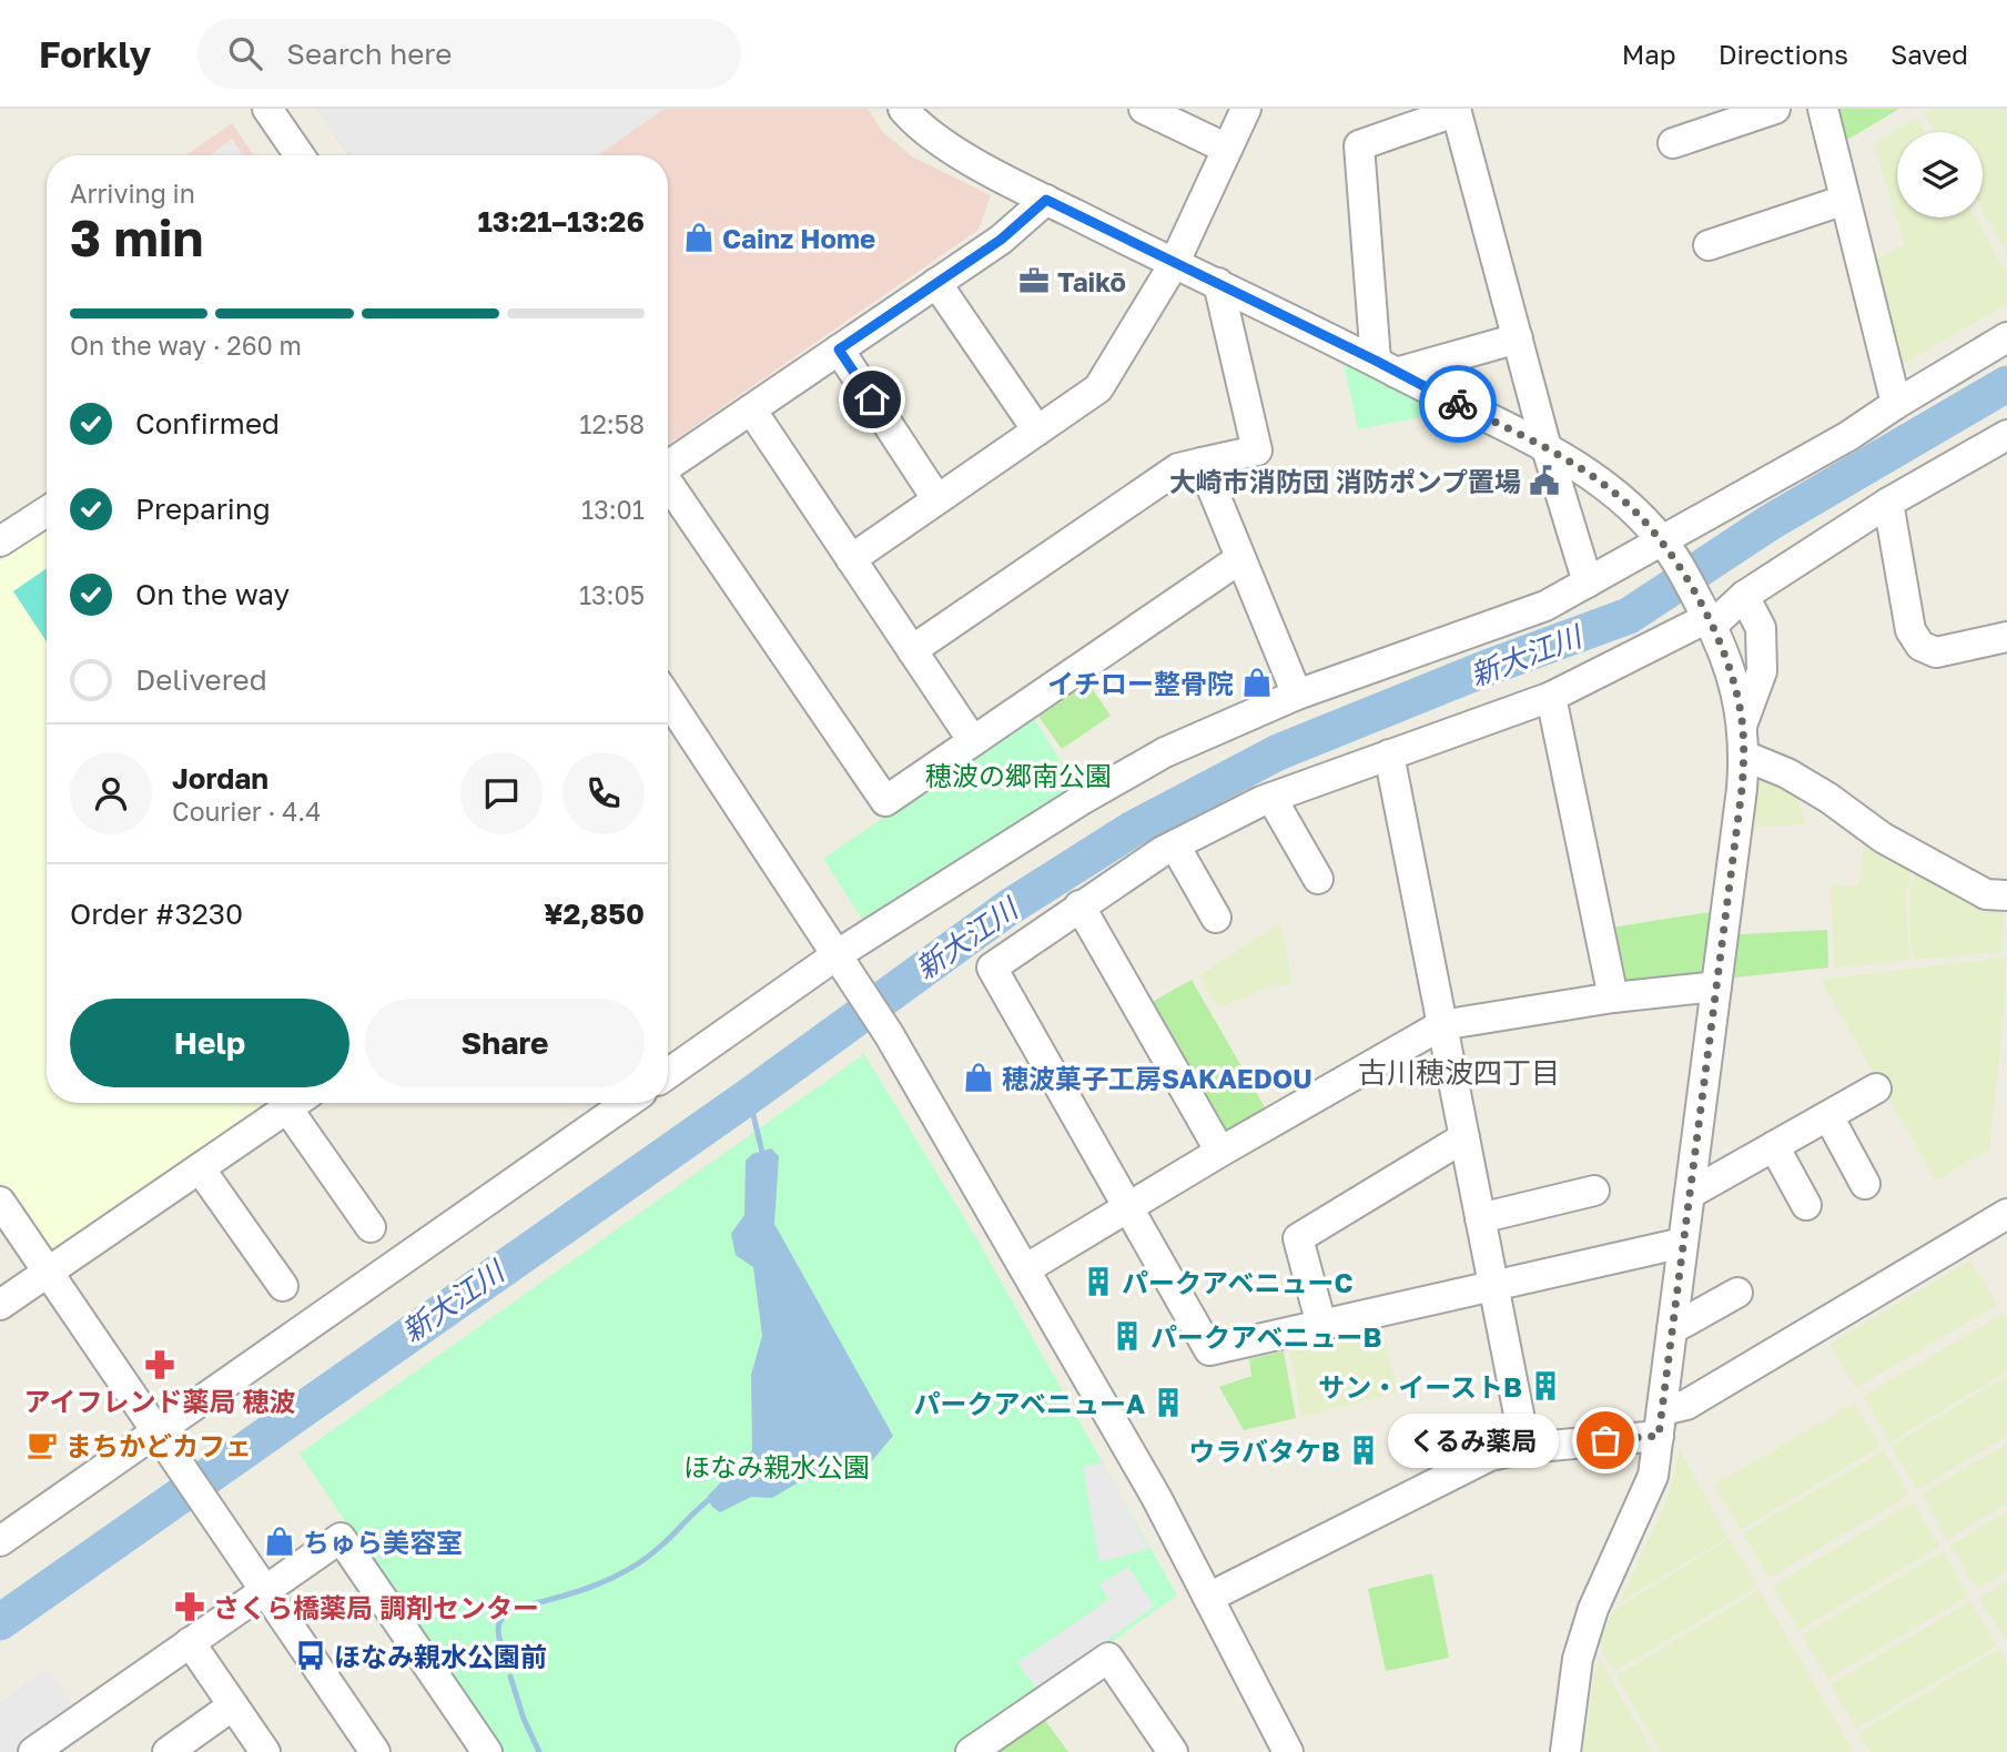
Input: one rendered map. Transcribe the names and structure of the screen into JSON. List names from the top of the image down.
{
  "districts": ["古川穂波四丁目"],
  "water": ["新大江川"],
  "parks": ["穂波の郷南公園", "ほなみ親水公園"],
  "places": {
    "shop": [
      "Cainz Home",
      "イチロー整骨院",
      "穂波菓子工房SAKAEDOU",
      "ちゅら美容室"
    ],
    "office": ["Taikō"],
    "public building": ["大崎市消防団 消防ポンプ置場"],
    "building": [
      "パークアベニューC",
      "パークアベニューB",
      "サン・イーストB",
      "パークアベニューA",
      "ウラバタケB"
    ],
    "pharmacy": ["アイフレンド薬局 穂波", "さくら橋薬局 調剤センター"],
    "other": ["くるみ薬局"],
    "cafe": ["まちかどカフェ"],
    "bus stop": ["ほなみ親水公園前"]
  },
  "page": {
    "header": "Forkly",
    "search": "Search here",
    "nav": ["Map", "Directions", "Saved"],
    "heading": ["3 min", "Arriving in", "13:21–13:26"],
    "panel": [
      "Jordan",
      "Courier · 4.4",
      "Order #3230",
      "¥2,850"
    ],
    "bar": "On the way · 260 m",
    "list": [
      ["Confirmed", "12:58"],
      ["Preparing", "13:01"],
      ["On the way", "13:05"],
      "Delivered"
    ],
    "buttons": ["Help", "Share"],
    "bubble": "くるみ薬局"
  }
}
